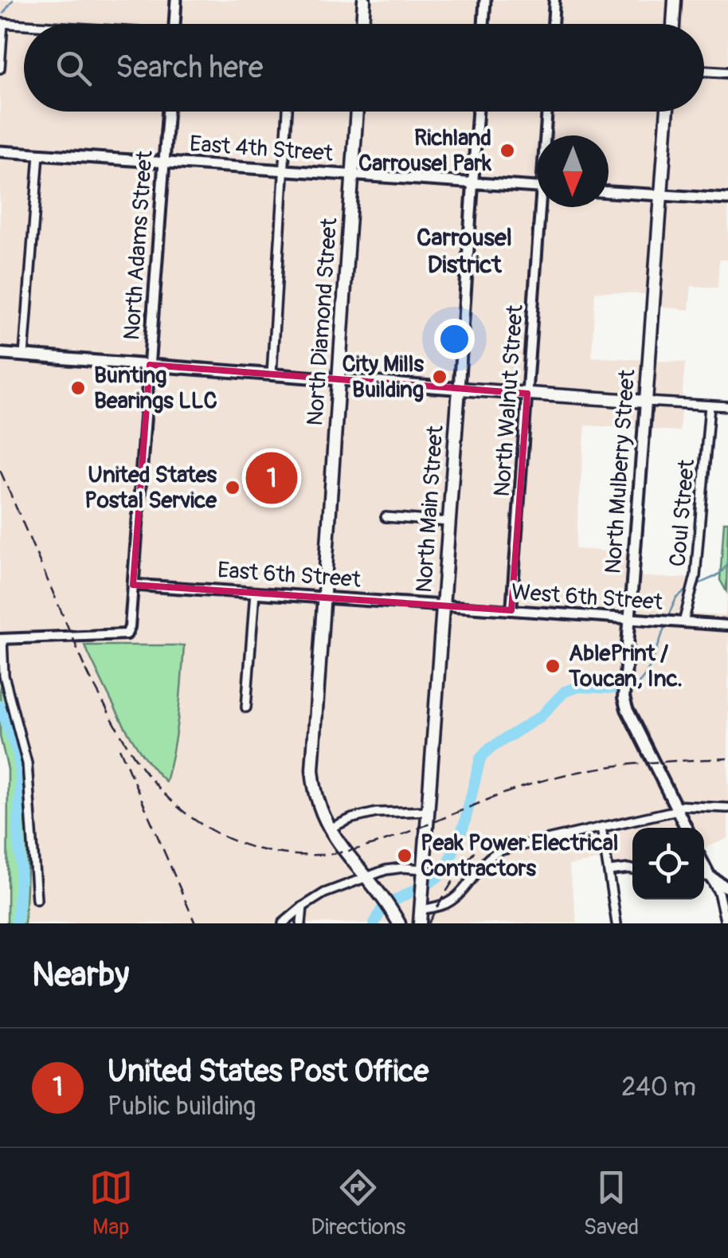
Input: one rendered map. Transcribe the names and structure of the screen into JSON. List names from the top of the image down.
{
  "streets": {
    "highway": ["North Diamond Street", "North Mulberry Street", "North Main Street"],
    "main road": ["East 4th Street", "North Adams Street", "East 6th Street"],
    "street": ["North Walnut Street", "Coul Street", "West 6th Street"]
  },
  "crossings": [
    ["East 4th Street", "North Adams Street"],
    ["East 4th Street", "North Diamond Street"],
    ["East 4th Street", "North Main Street"],
    ["North Adams Street", "East 6th Street"],
    ["North Diamond Street", "East 6th Street"],
    ["North Walnut Street", "West 6th Street"],
    ["North Mulberry Street", "West 6th Street"],
    ["North Main Street", "East 6th Street"],
    ["North Main Street", "West 6th Street"],
    ["Coul Street", "West 6th Street"],
    ["East 6th Street", "West 6th Street"]
  ],
  "districts": ["Carrousel District"],
  "places": [
    "Richland Carrousel Park",
    "City Mills Building",
    "Bunting Bearings LLC",
    "United States Postal Service",
    "AblePrint / Toucan, Inc.",
    "Peak Power Electrical Contractors"
  ],
  "north": "bottom",
  "page": {
    "search": "Search here",
    "pins": "1",
    "heading": "Nearby",
    "list": [
      {
        "mark": "1",
        "name": "United States Post Office",
        "note": "Public building",
        "value": "240 m"
      }
    ],
    "nav": ["Map", "Directions", "Saved"]
  }
}
